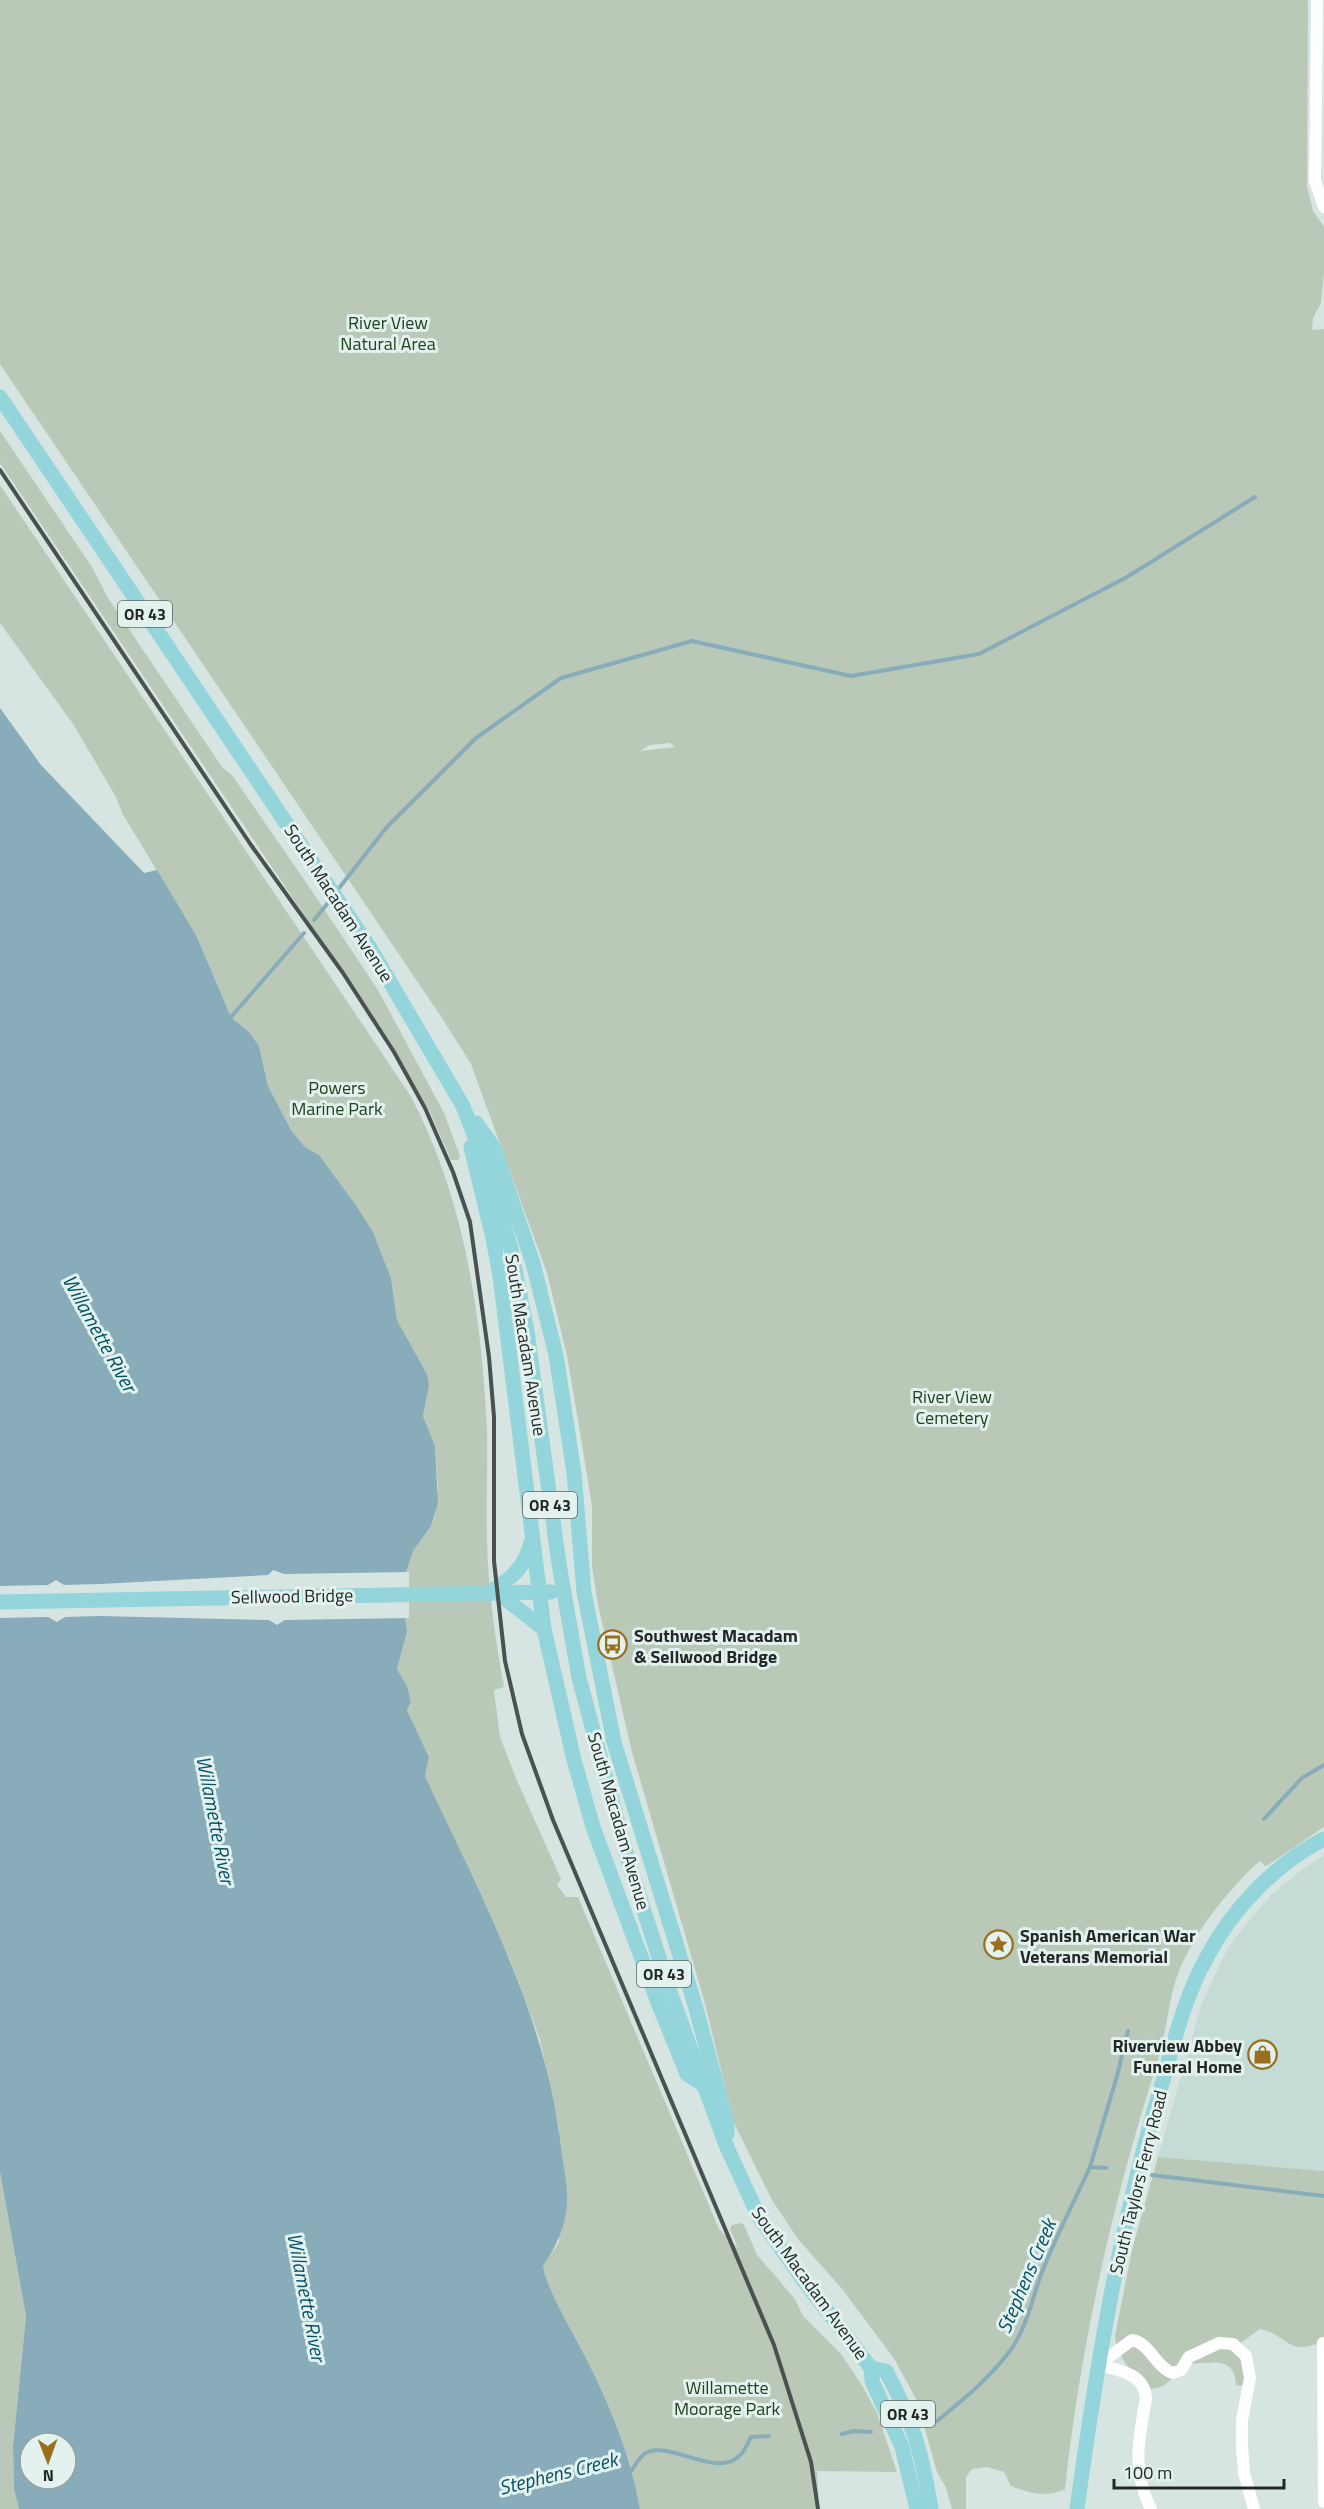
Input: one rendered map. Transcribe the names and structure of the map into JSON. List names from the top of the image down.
{
  "streets": {
    "main road": [
      "OR 43",
      "South Macadam Avenue",
      "Sellwood Bridge",
      "South Taylors Ferry Road"
    ]
  },
  "water": ["Willamette River", "Stephens Creek"],
  "parks": [
    "River View Natural Area",
    "Powers Marine Park",
    "River View Cemetery",
    "Willamette Moorage Park"
  ],
  "places": {
    "bus stop": ["Southwest Macadam & Sellwood Bridge"],
    "place": ["Spanish American War Veterans Memorial"],
    "shop": ["Riverview Abbey Funeral Home"]
  },
  "scale_bar": "100 m",
  "north": "bottom"
}
